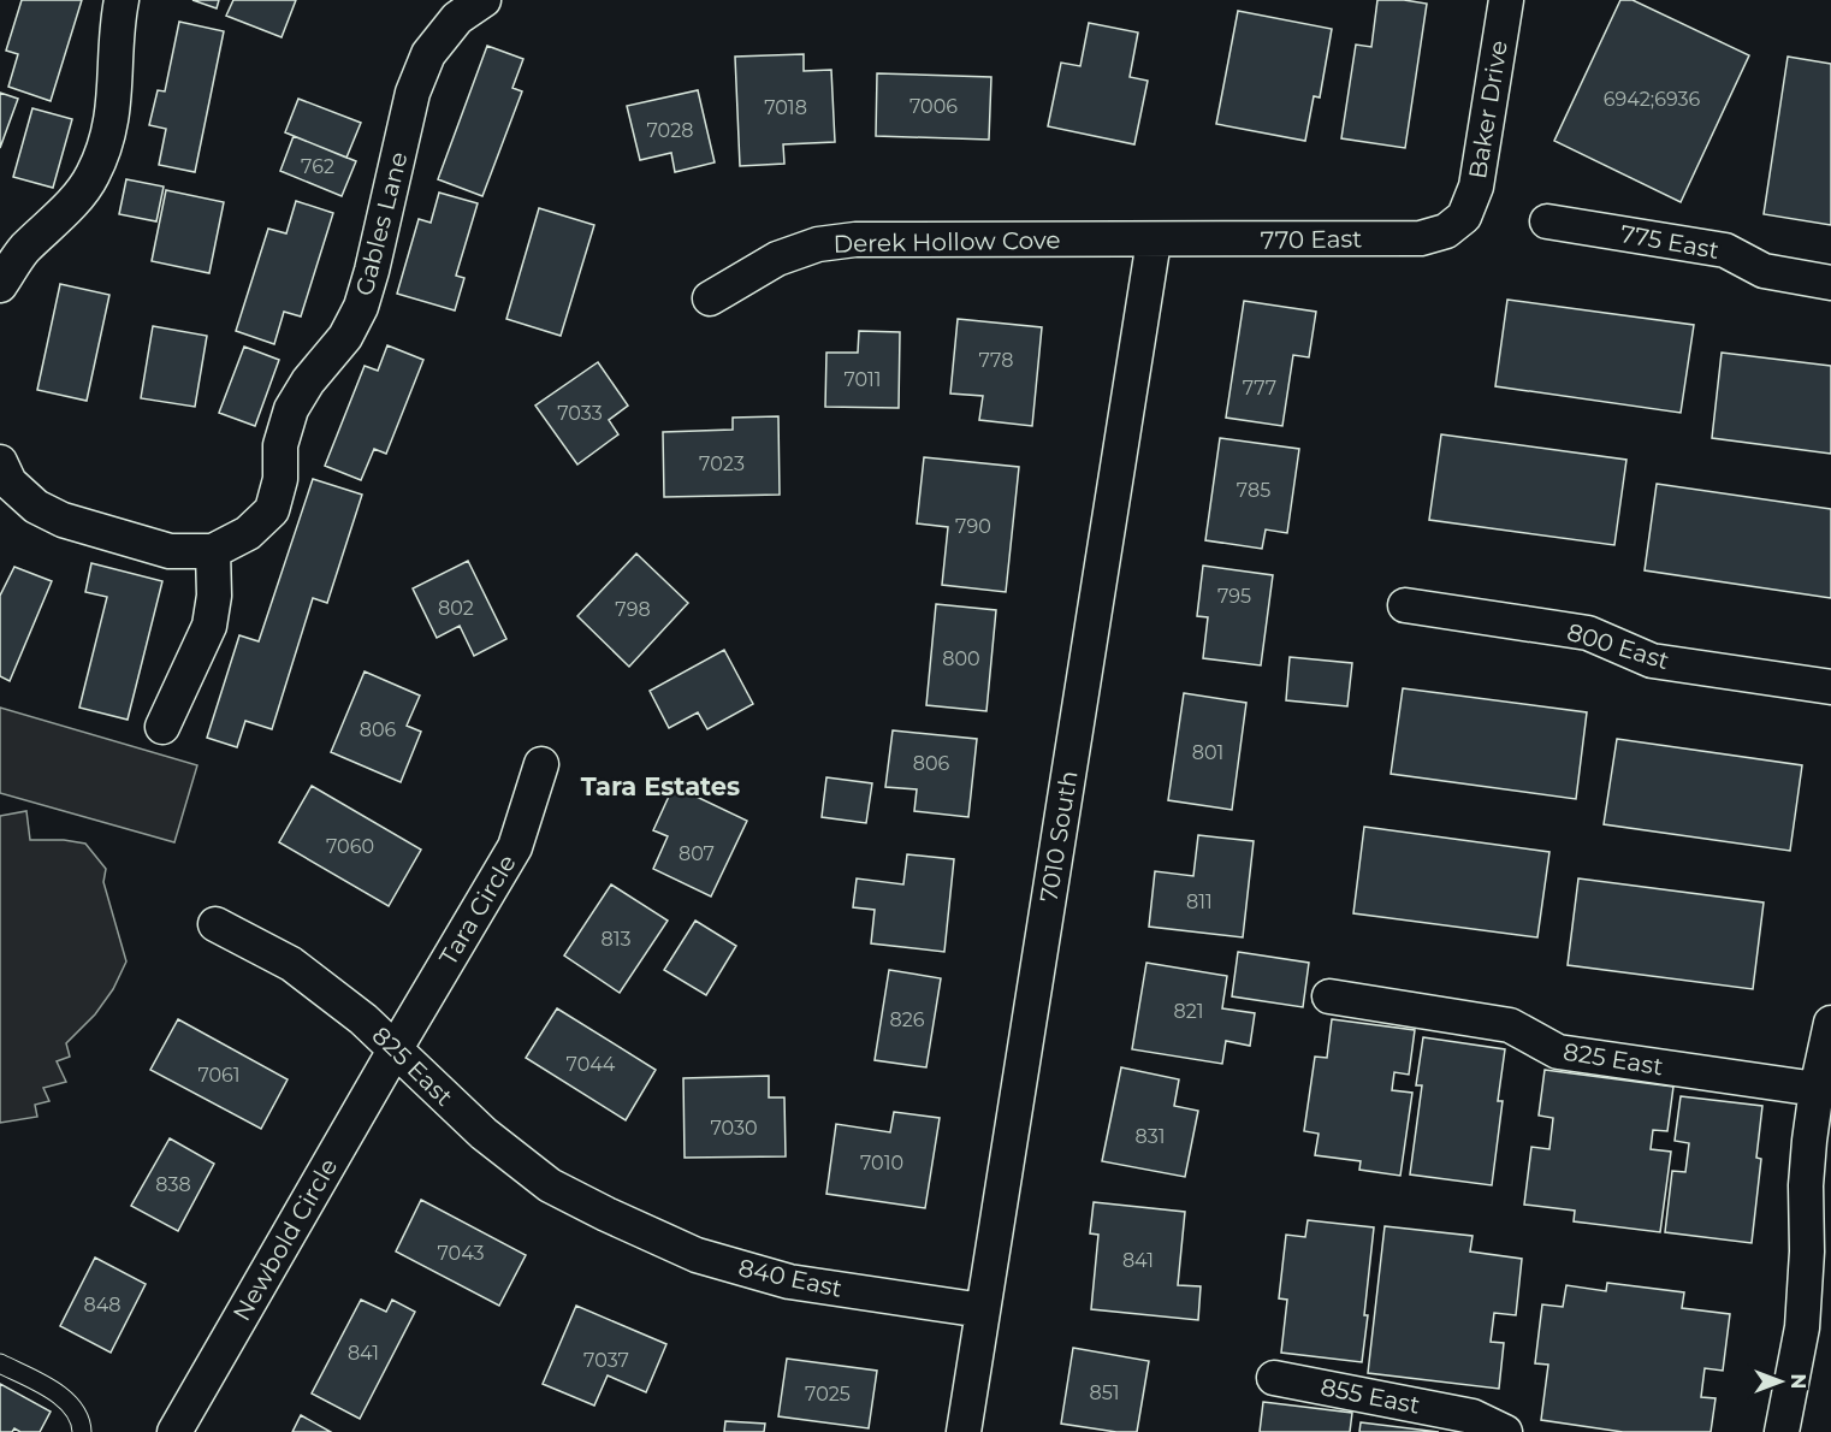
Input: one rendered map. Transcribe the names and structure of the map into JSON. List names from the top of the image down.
{
  "streets": {
    "street": [
      "Baker Drive",
      "Gables Lane",
      "770 East",
      "Derek Hollow Cove",
      "775 East",
      "800 East",
      "7010 South",
      "Tara Circle",
      "825 East",
      "Newbold Circle",
      "840 East",
      "855 East"
    ]
  },
  "crossings": [
    ["Baker Drive", "770 East"],
    ["770 East", "Derek Hollow Cove"],
    ["770 East", "7010 South"],
    ["Derek Hollow Cove", "7010 South"],
    ["7010 South", "840 East"],
    ["Tara Circle", "825 East"],
    ["Tara Circle", "Newbold Circle"],
    ["825 East", "Newbold Circle"],
    ["825 East", "840 East"]
  ],
  "districts": ["Tara Estates"],
  "house_numbers": [
    "6942;6936",
    "7006",
    "7018",
    "7028",
    "762",
    "778",
    "7011",
    "777",
    "7033",
    "7023",
    "785",
    "790",
    "795",
    "802",
    "798",
    "800",
    "806",
    "801",
    "806",
    "7060",
    "807",
    "811",
    "813",
    "821",
    "826",
    "7044",
    "7061",
    "7030",
    "831",
    "7010",
    "838",
    "7043",
    "841",
    "848",
    "841",
    "7037",
    "851",
    "7025"
  ],
  "north": "right"
}
